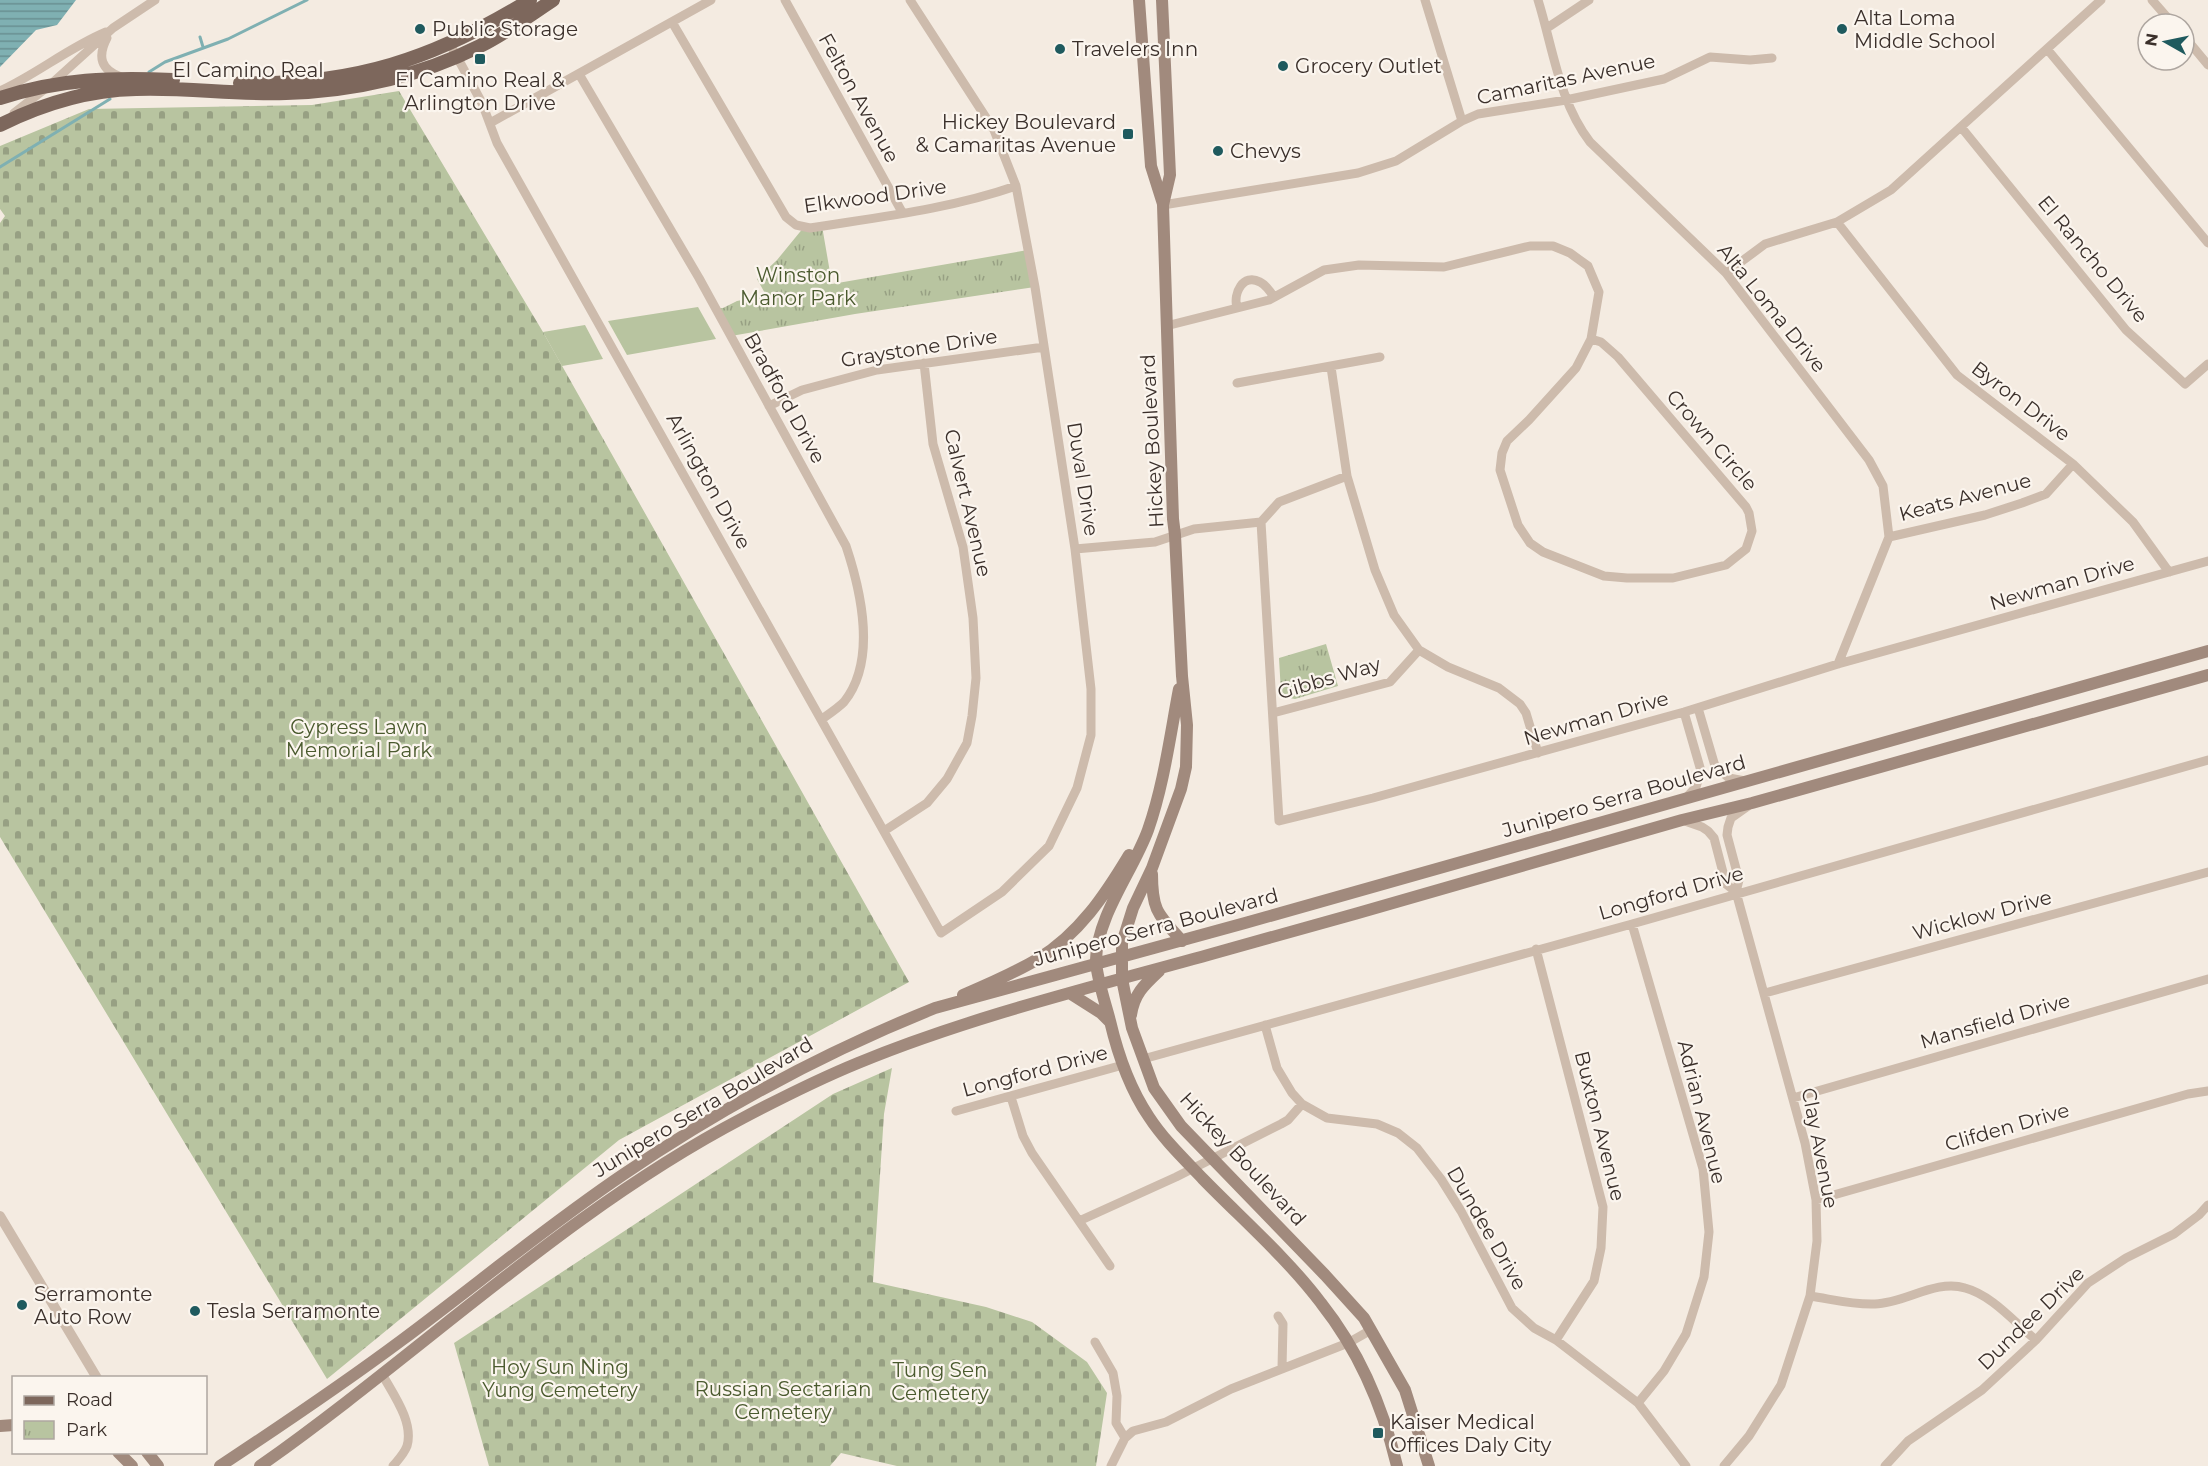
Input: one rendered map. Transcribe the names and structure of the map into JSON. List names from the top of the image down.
{
  "streets": {
    "main road": ["El Camino Real", "Hickey Boulevard", "Junipero Serra Boulevard"],
    "street": [
      "Camaritas Avenue",
      "Felton Avenue",
      "Elkwood Drive",
      "El Rancho Drive",
      "Alta Loma Drive",
      "Graystone Drive",
      "Bradford Drive",
      "Byron Drive",
      "Crown Circle",
      "Duval Drive",
      "Arlington Drive",
      "Keats Avenue",
      "Calvert Avenue",
      "Newman Drive",
      "Gibbs Way",
      "Longford Drive",
      "Wicklow Drive",
      "Mansfield Drive",
      "Adrian Avenue",
      "Buxton Avenue",
      "Clifden Drive",
      "Clay Avenue",
      "Dundee Drive"
    ]
  },
  "crossings": [
    ["El Camino Real", "Arlington Drive"],
    ["Camaritas Avenue", "Alta Loma Drive"],
    ["Camaritas Avenue", "Hickey Boulevard"],
    ["Felton Avenue", "Elkwood Drive"],
    ["Elkwood Drive", "Duval Drive"],
    ["Alta Loma Drive", "Keats Avenue"],
    ["Alta Loma Drive", "Newman Drive"],
    ["Graystone Drive", "Bradford Drive"],
    ["Graystone Drive", "Duval Drive"],
    ["Graystone Drive", "Calvert Avenue"],
    ["Bradford Drive", "Arlington Drive"],
    ["Byron Drive", "Keats Avenue"],
    ["Byron Drive", "Newman Drive"],
    ["Crown Circle", "Hickey Boulevard"],
    ["Hickey Boulevard", "Junipero Serra Boulevard"],
    ["Hickey Boulevard", "Longford Drive"],
    ["Duval Drive", "Arlington Drive"],
    ["Arlington Drive", "Calvert Avenue"],
    ["Newman Drive", "Gibbs Way"],
    ["Junipero Serra Boulevard", "Clay Avenue"],
    ["Longford Drive", "Adrian Avenue"],
    ["Longford Drive", "Buxton Avenue"],
    ["Longford Drive", "Clay Avenue"],
    ["Longford Drive", "Dundee Drive"],
    ["Wicklow Drive", "Clay Avenue"],
    ["Mansfield Drive", "Clay Avenue"],
    ["Adrian Avenue", "Dundee Drive"],
    ["Buxton Avenue", "Dundee Drive"],
    ["Clifden Drive", "Clay Avenue"]
  ],
  "parks": [
    "Winston Manor Park",
    "Cypress Lawn Memorial Park",
    "Hoy Sun Ning Yung Cemetery",
    "Tung Sen Cemetery",
    "Russian Sectarian Cemetery"
  ],
  "places": {
    "other": [
      "Public Storage",
      "Alta Loma Middle School",
      "Travelers Inn",
      "Grocery Outlet",
      "Chevys",
      "Serramonte Auto Row",
      "Tesla Serramonte"
    ],
    "transit": ["El Camino Real & Arlington Drive", "Hickey Boulevard & Camaritas Avenue", "Kaiser Medical Offices Daly City"]
  },
  "legend": ["Road", "Park"],
  "north": "left"
}
